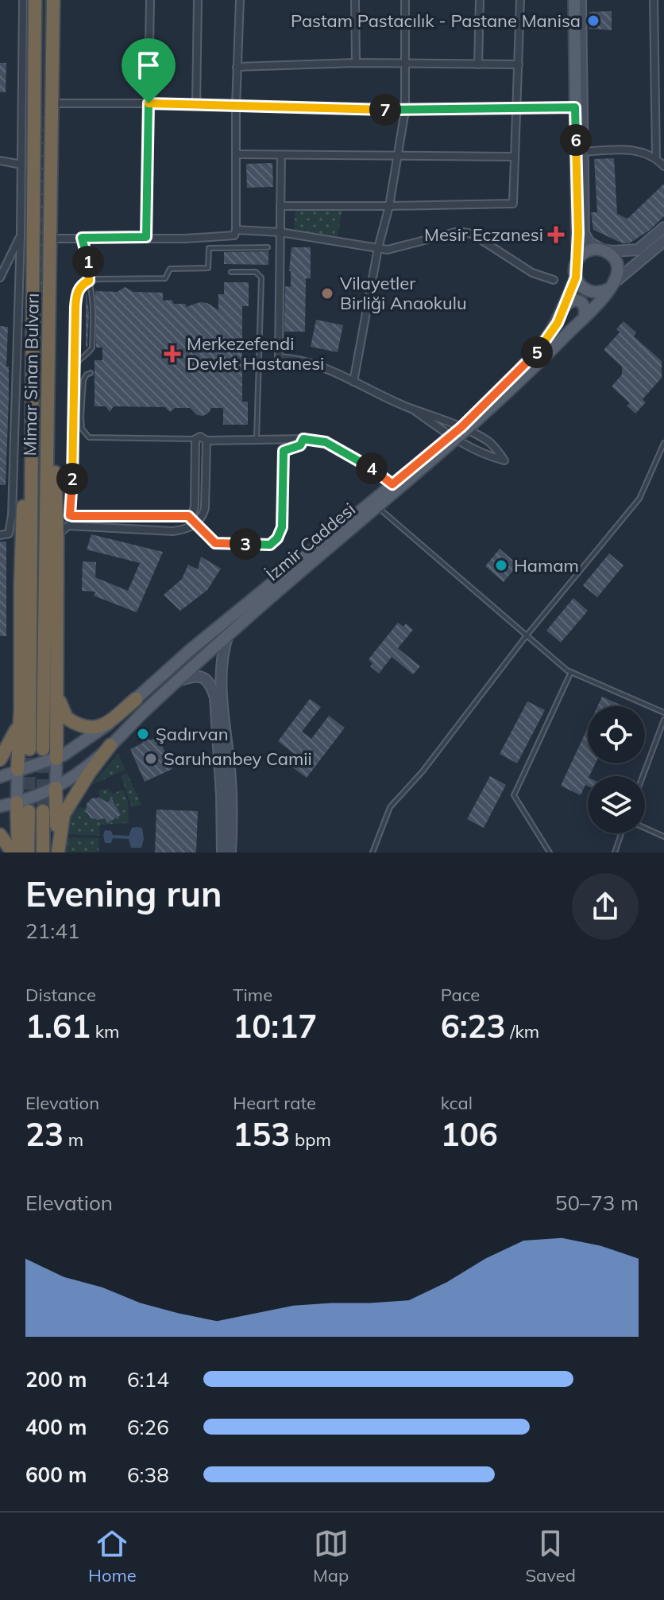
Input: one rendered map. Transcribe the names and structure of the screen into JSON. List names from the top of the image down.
{
  "streets": {
    "highway": ["Mimar Sinan Bulvarı"],
    "main road": ["İzmir Caddesi"]
  },
  "places": {
    "other": [
      "Pastam Pastacılık - Pastane Manisa",
      "Vilayetler Birliği Anaokulu",
      "Hamam",
      "Şadırvan",
      "Saruhanbey Camii"
    ],
    "health": ["Mesir Eczanesi", "Merkezefendi Devlet Hastanesi"]
  },
  "page": {
    "pins": [
      "7",
      "6",
      "1",
      "5",
      "4",
      "2",
      "3"
    ],
    "heading": ["Evening run", "21:41"],
    "stats": [
      ["Distance", "1.61 km"],
      ["Time", "10:17"],
      ["Pace", "6:23 /km"],
      ["Elevation", "23 m"],
      ["Heart rate", "153 bpm"],
      ["kcal", "106"]
    ],
    "chart": ["Elevation", "50–73 m"],
    "list": [
      {
        "name": "200 m",
        "note": "6:14"
      },
      {
        "name": "400 m",
        "note": "6:26"
      },
      {
        "name": "600 m",
        "note": "6:38"
      }
    ],
    "tabs": ["Home", "Map", "Saved"]
  }
}
